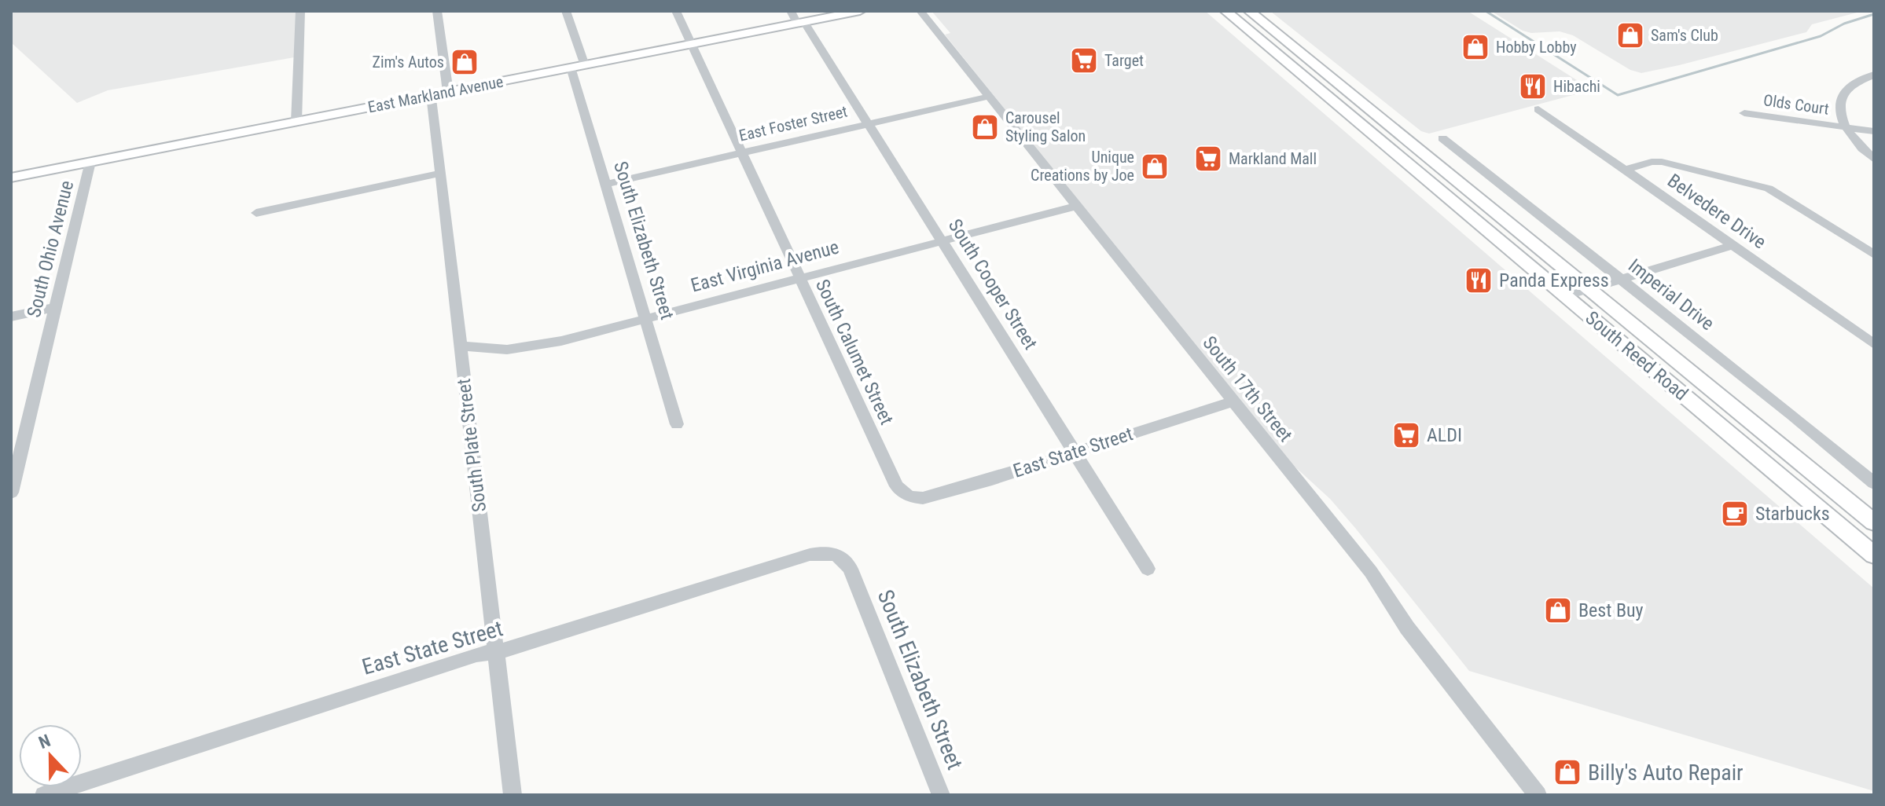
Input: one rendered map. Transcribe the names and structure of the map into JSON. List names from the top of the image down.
{
  "streets": {
    "main road": ["East Markland Avenue", "South Reed Road"],
    "street": [
      "Olds Court",
      "East Foster Street",
      "Belvedere Drive",
      "South Elizabeth Street",
      "South Ohio Avenue",
      "East Virginia Avenue",
      "South Cooper Street",
      "Imperial Drive",
      "South Calumet Street",
      "South 17th Street",
      "South Plate Street",
      "East State Street"
    ]
  },
  "crossings": [
    ["East Markland Avenue", "South Elizabeth Street"],
    ["East Markland Avenue", "South Ohio Avenue"],
    ["East Markland Avenue", "South Cooper Street"],
    ["East Markland Avenue", "South Calumet Street"],
    ["East Markland Avenue", "South Plate Street"],
    ["East Foster Street", "South Elizabeth Street"],
    ["East Foster Street", "South Cooper Street"],
    ["East Foster Street", "South Calumet Street"],
    ["East Foster Street", "South 17th Street"],
    ["South Elizabeth Street", "East Virginia Avenue"],
    ["South Elizabeth Street", "East State Street"],
    ["East Virginia Avenue", "South Cooper Street"],
    ["East Virginia Avenue", "South Calumet Street"],
    ["East Virginia Avenue", "South 17th Street"],
    ["East Virginia Avenue", "South Plate Street"],
    ["South Cooper Street", "East State Street"],
    ["South Calumet Street", "East State Street"],
    ["South 17th Street", "East State Street"],
    ["South Plate Street", "East State Street"]
  ],
  "places": {
    "shop": [
      "Sam's Club",
      "Hobby Lobby",
      "Zim's Autos",
      "Carousel Styling Salon",
      "Unique Creations by Joe",
      "Best Buy",
      "Billy's Auto Repair"
    ],
    "supermarket": ["Target", "Markland Mall", "ALDI"],
    "restaurant": ["Hibachi", "Panda Express"],
    "cafe": ["Starbucks"]
  },
  "north": "top"
}
